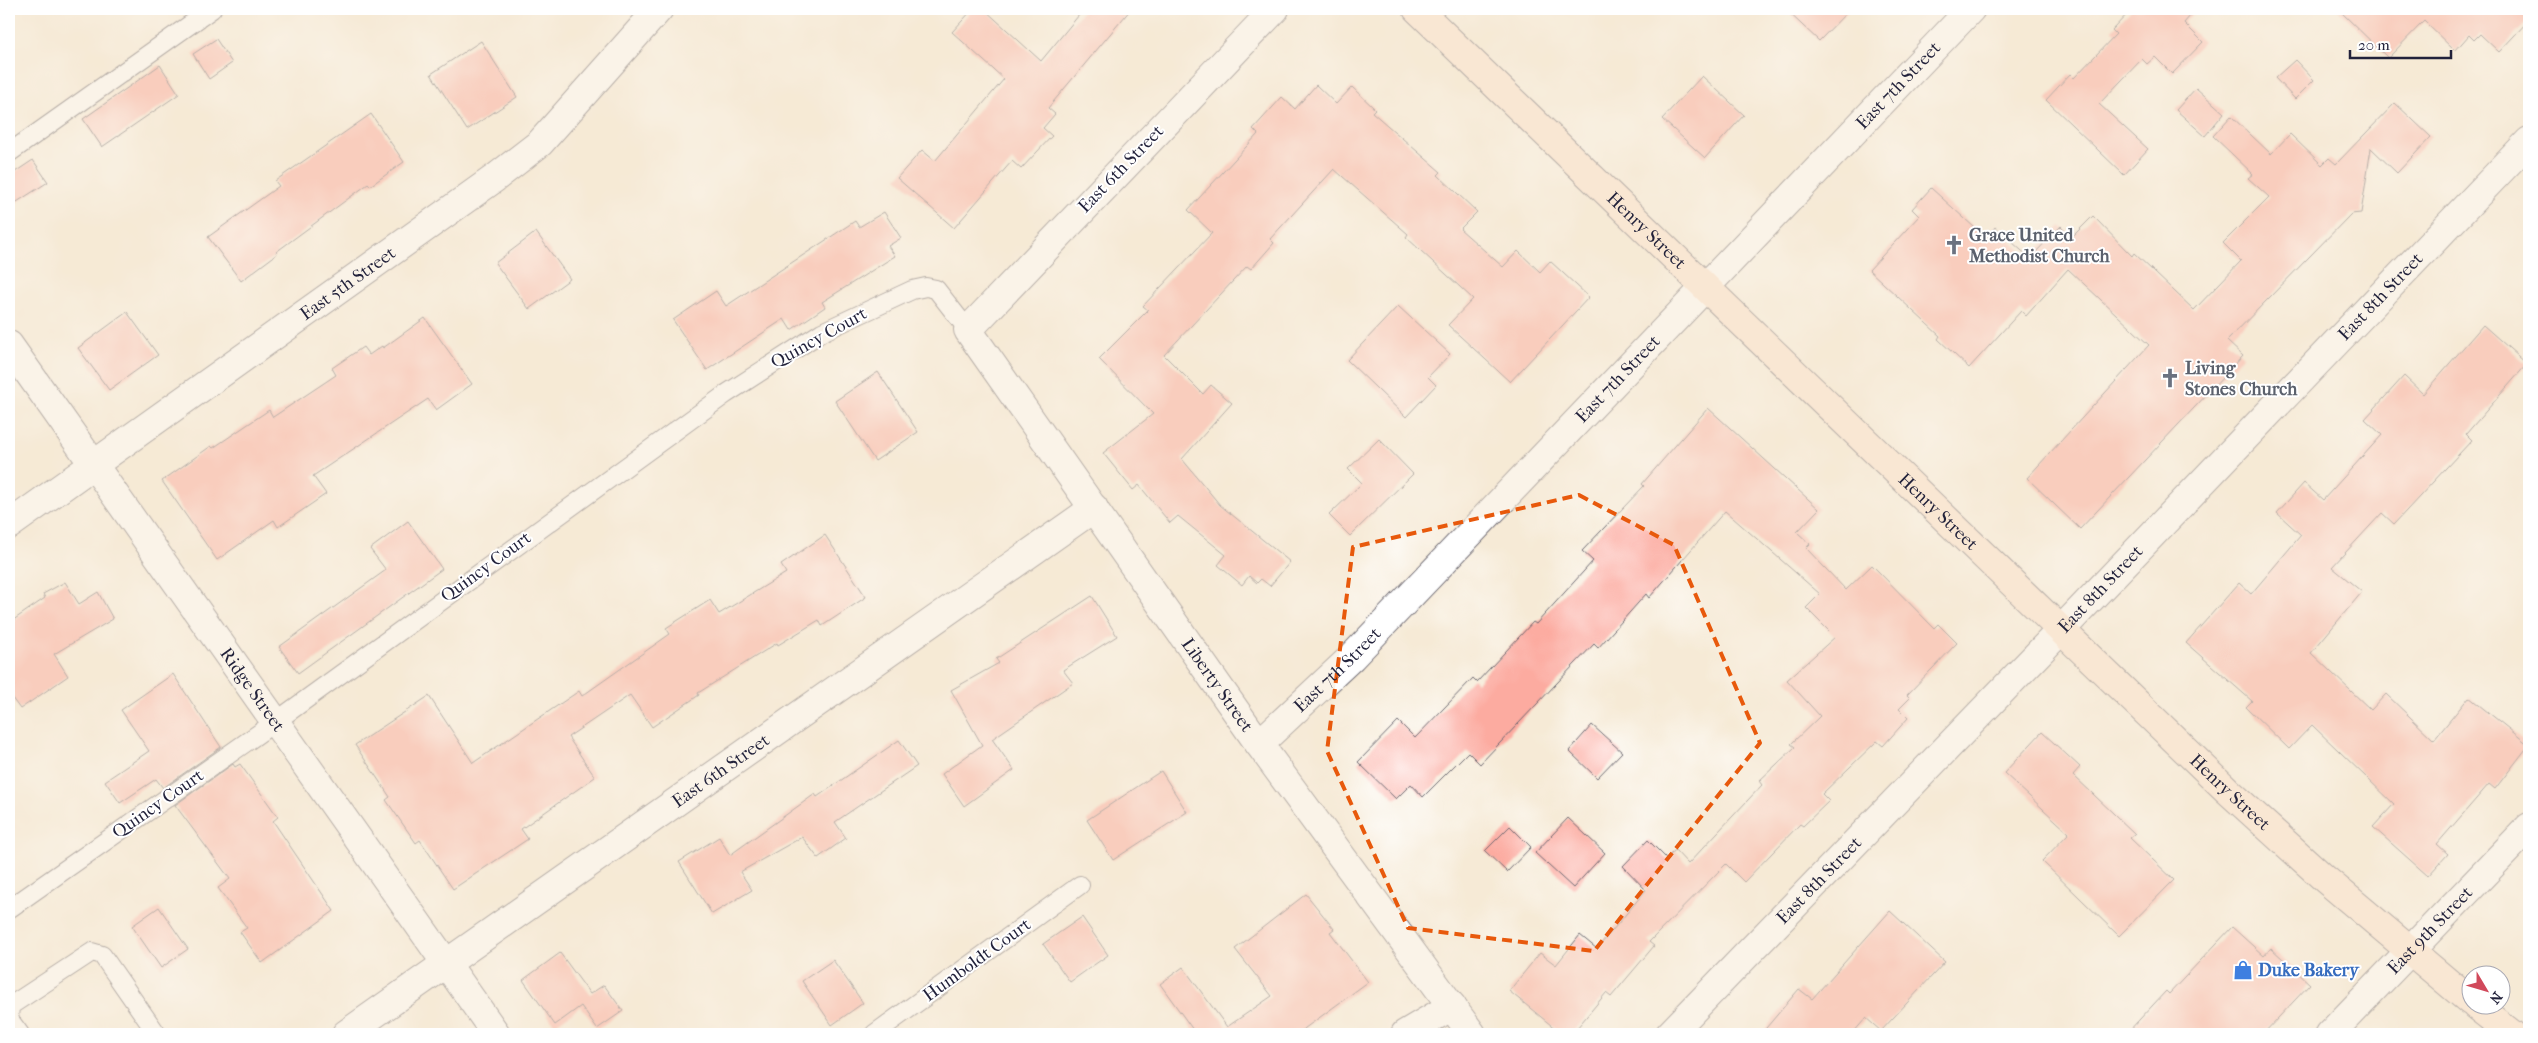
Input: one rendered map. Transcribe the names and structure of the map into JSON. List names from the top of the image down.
{
  "streets": {
    "street": [
      "East 7th Street",
      "East 6th Street",
      "Henry Street",
      "East 5th Street",
      "East 8th Street",
      "Liberty Street",
      "Ridge Street",
      "East 9th Street"
    ],
    "lane": ["Quincy Court", "Humboldt Court"]
  },
  "crossings": [
    ["East 7th Street", "Henry Street"],
    ["East 7th Street", "Liberty Street"],
    ["East 6th Street", "Quincy Court"],
    ["East 6th Street", "Liberty Street"],
    ["East 6th Street", "Ridge Street"],
    ["Henry Street", "East 8th Street"],
    ["Henry Street", "East 9th Street"],
    ["East 5th Street", "Ridge Street"],
    ["Quincy Court", "Liberty Street"],
    ["Quincy Court", "Ridge Street"]
  ],
  "places": {
    "church": ["Grace United Methodist Church", "Living Stones Church"],
    "shop": ["Duke Bakery"]
  },
  "scale_bar": "20 m",
  "north": "bottom right"
}
